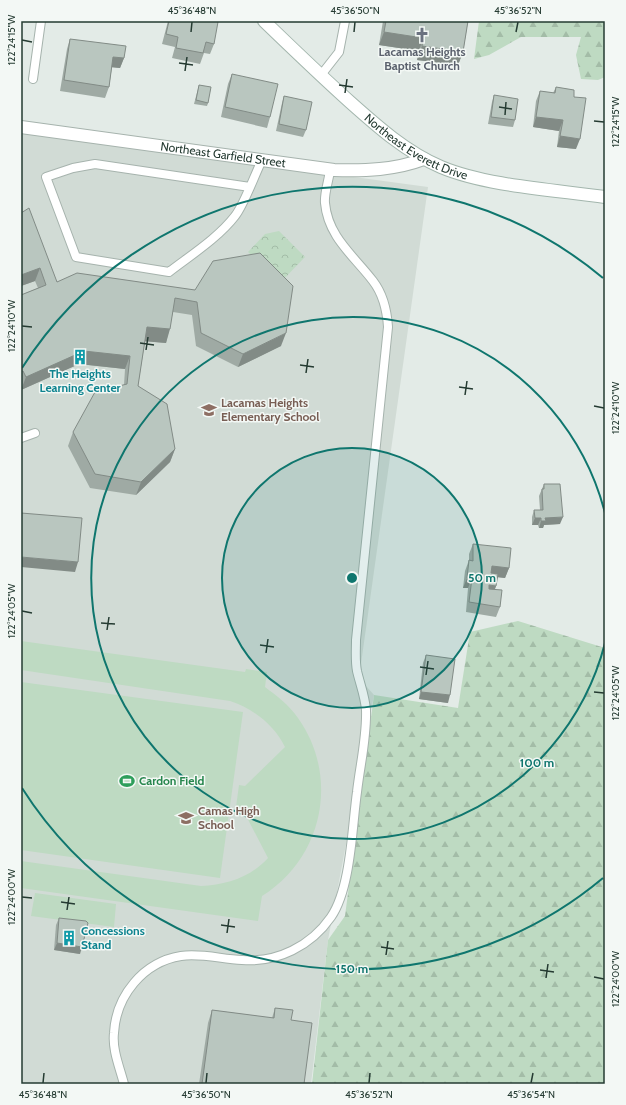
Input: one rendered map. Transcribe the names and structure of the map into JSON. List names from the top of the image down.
{
  "streets": {
    "street": ["Northeast Everett Drive", "Northeast Garfield Street"]
  },
  "crossings": [
    ["Northeast Everett Drive", "Northeast Garfield Street"]
  ],
  "places": {
    "church": ["Lacamas Heights Baptist Church"],
    "building": ["The Heights Learning Center", "Concessions Stand"],
    "school or university": ["Lacamas Heights Elementary School", "Camas High School"],
    "sports": ["Cardon Field"]
  },
  "coordinates": [
    "45°36'48\"N",
    "45°36'50\"N",
    "45°36'52\"N",
    "122°24'15\"W",
    "122°24'10\"W",
    "122°24'05\"W",
    "122°24'00\"W",
    "45°36'54\"N"
  ],
  "rings": ["50 m", "100 m", "150 m"]
}
